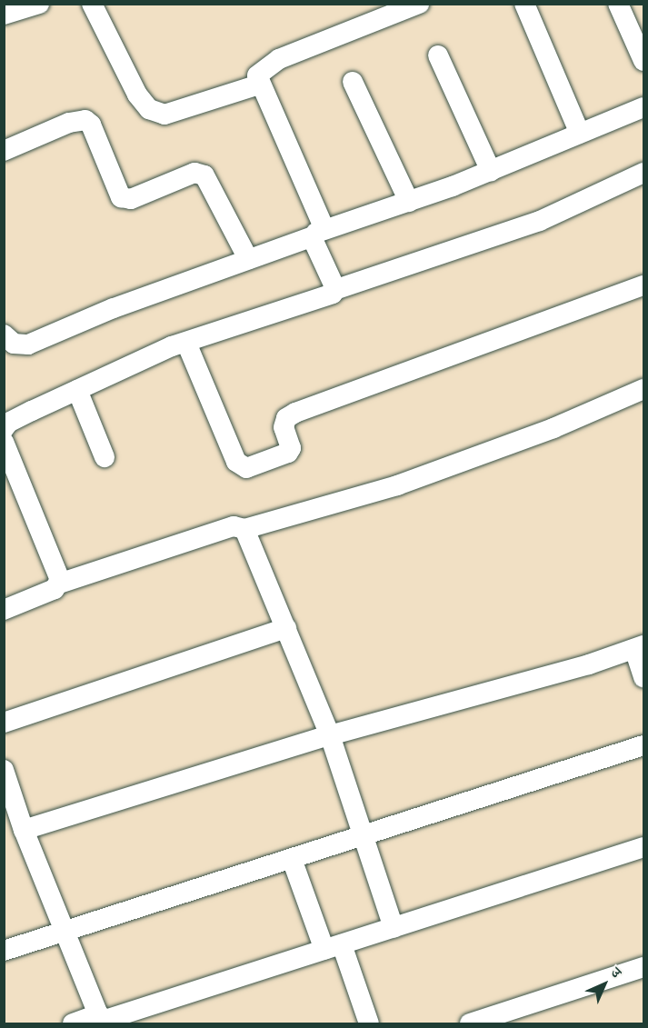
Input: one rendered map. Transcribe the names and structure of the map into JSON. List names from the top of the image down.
{
  "north": "top right"
}
